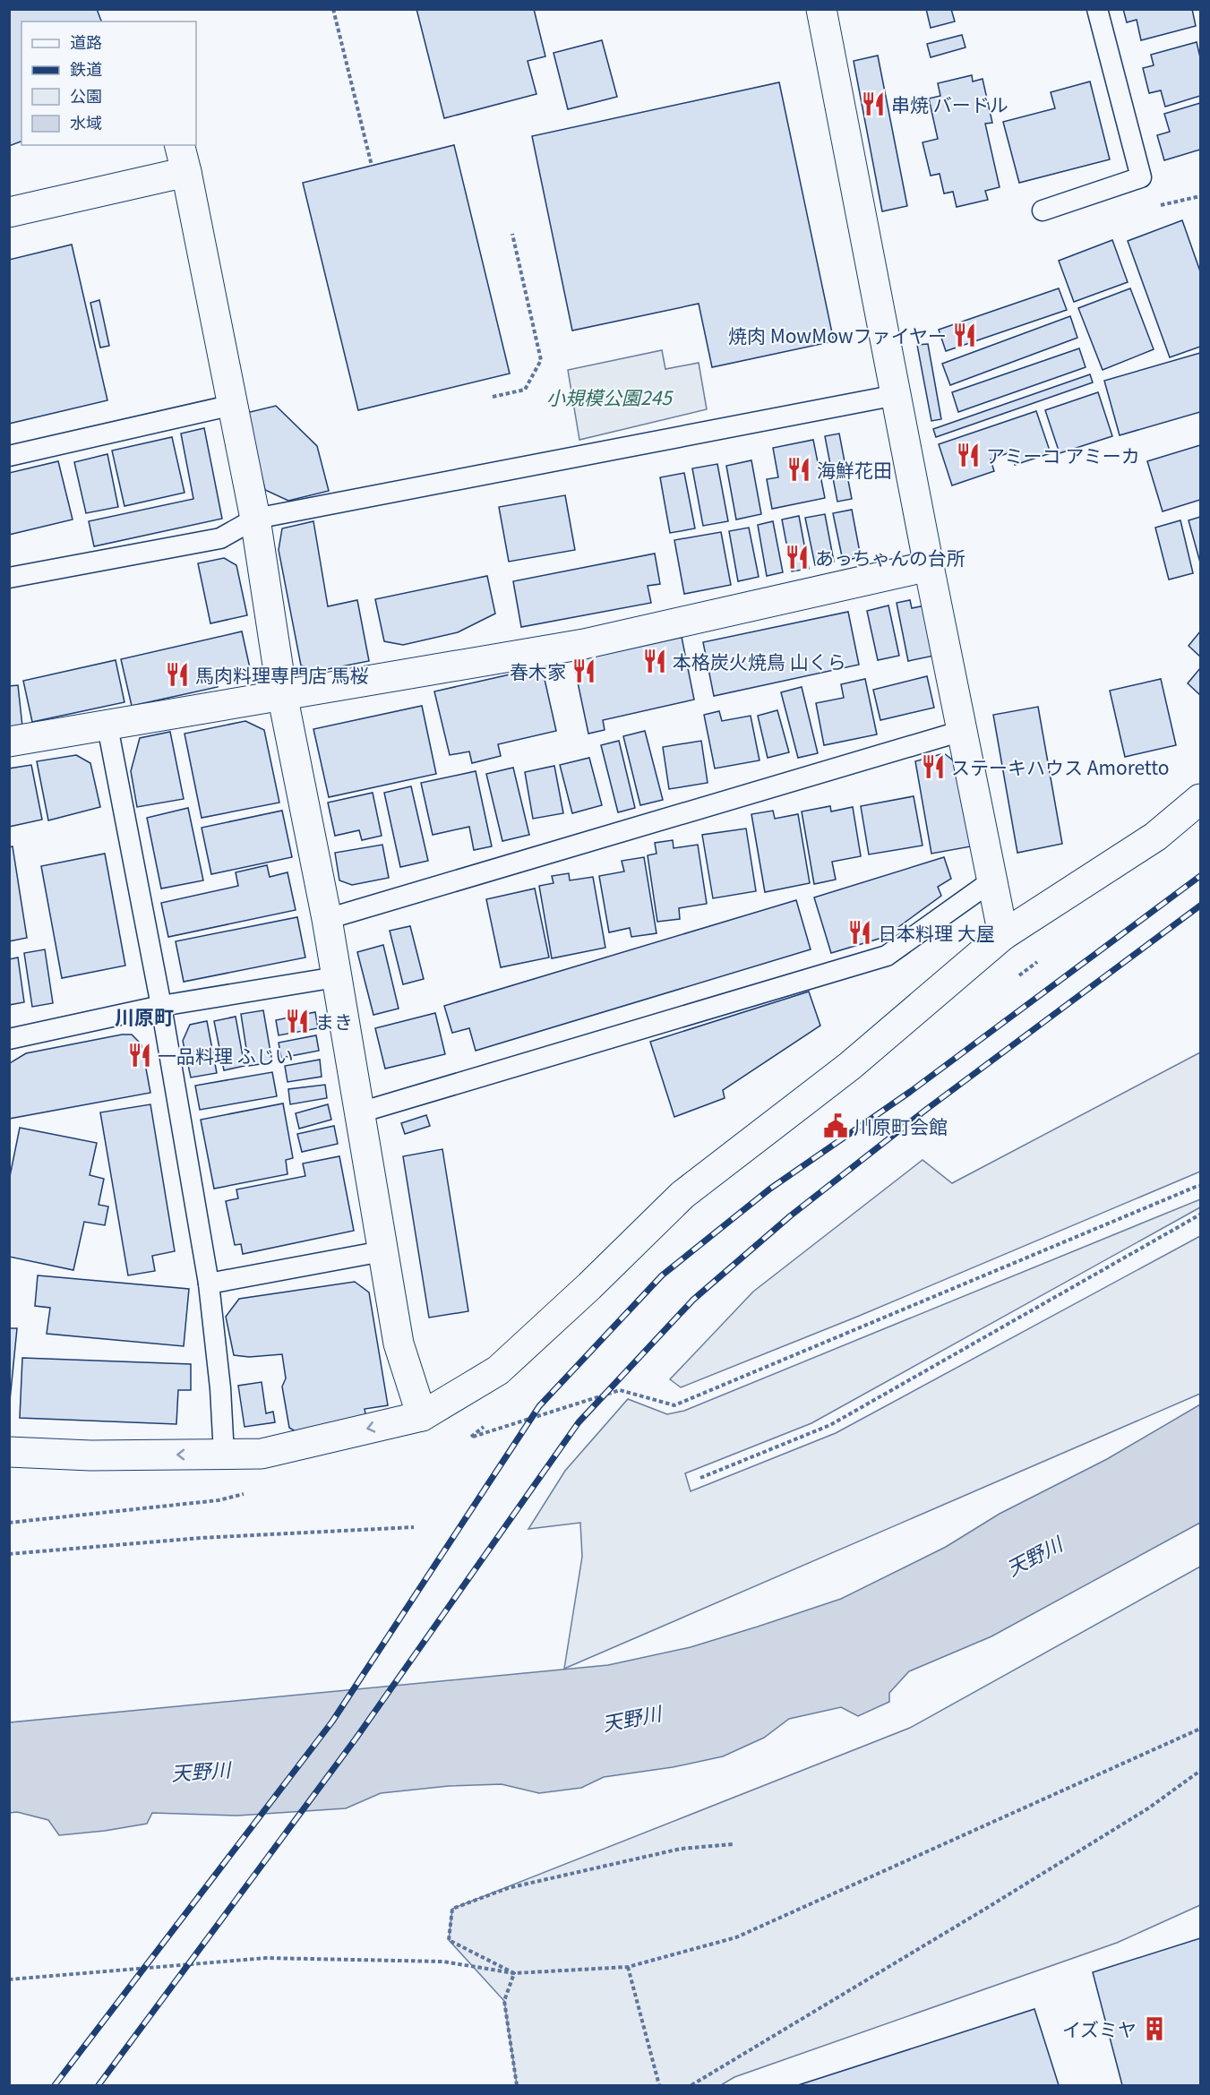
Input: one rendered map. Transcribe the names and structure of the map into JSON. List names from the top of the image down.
{
  "districts": ["川原町"],
  "water": ["天野川"],
  "parks": ["小規模公園245"],
  "places": {
    "restaurant": [
      "串焼 バードル",
      "焼肉 MowMowファイヤー",
      "アミーコ アミーカ",
      "海鮮花田",
      "あっちゃんの台所",
      "本格炭火焼鳥 山くら",
      "春木家",
      "馬肉料理専門店 馬桜",
      "ステーキハウス Amoretto",
      "日本料理 大屋",
      "まき",
      "一品料理 ふじい"
    ],
    "public building": ["川原町会館"],
    "building": ["イズミヤ"]
  },
  "legend": [
    "道路",
    "鉄道",
    "公園",
    "水域"
  ]
}
